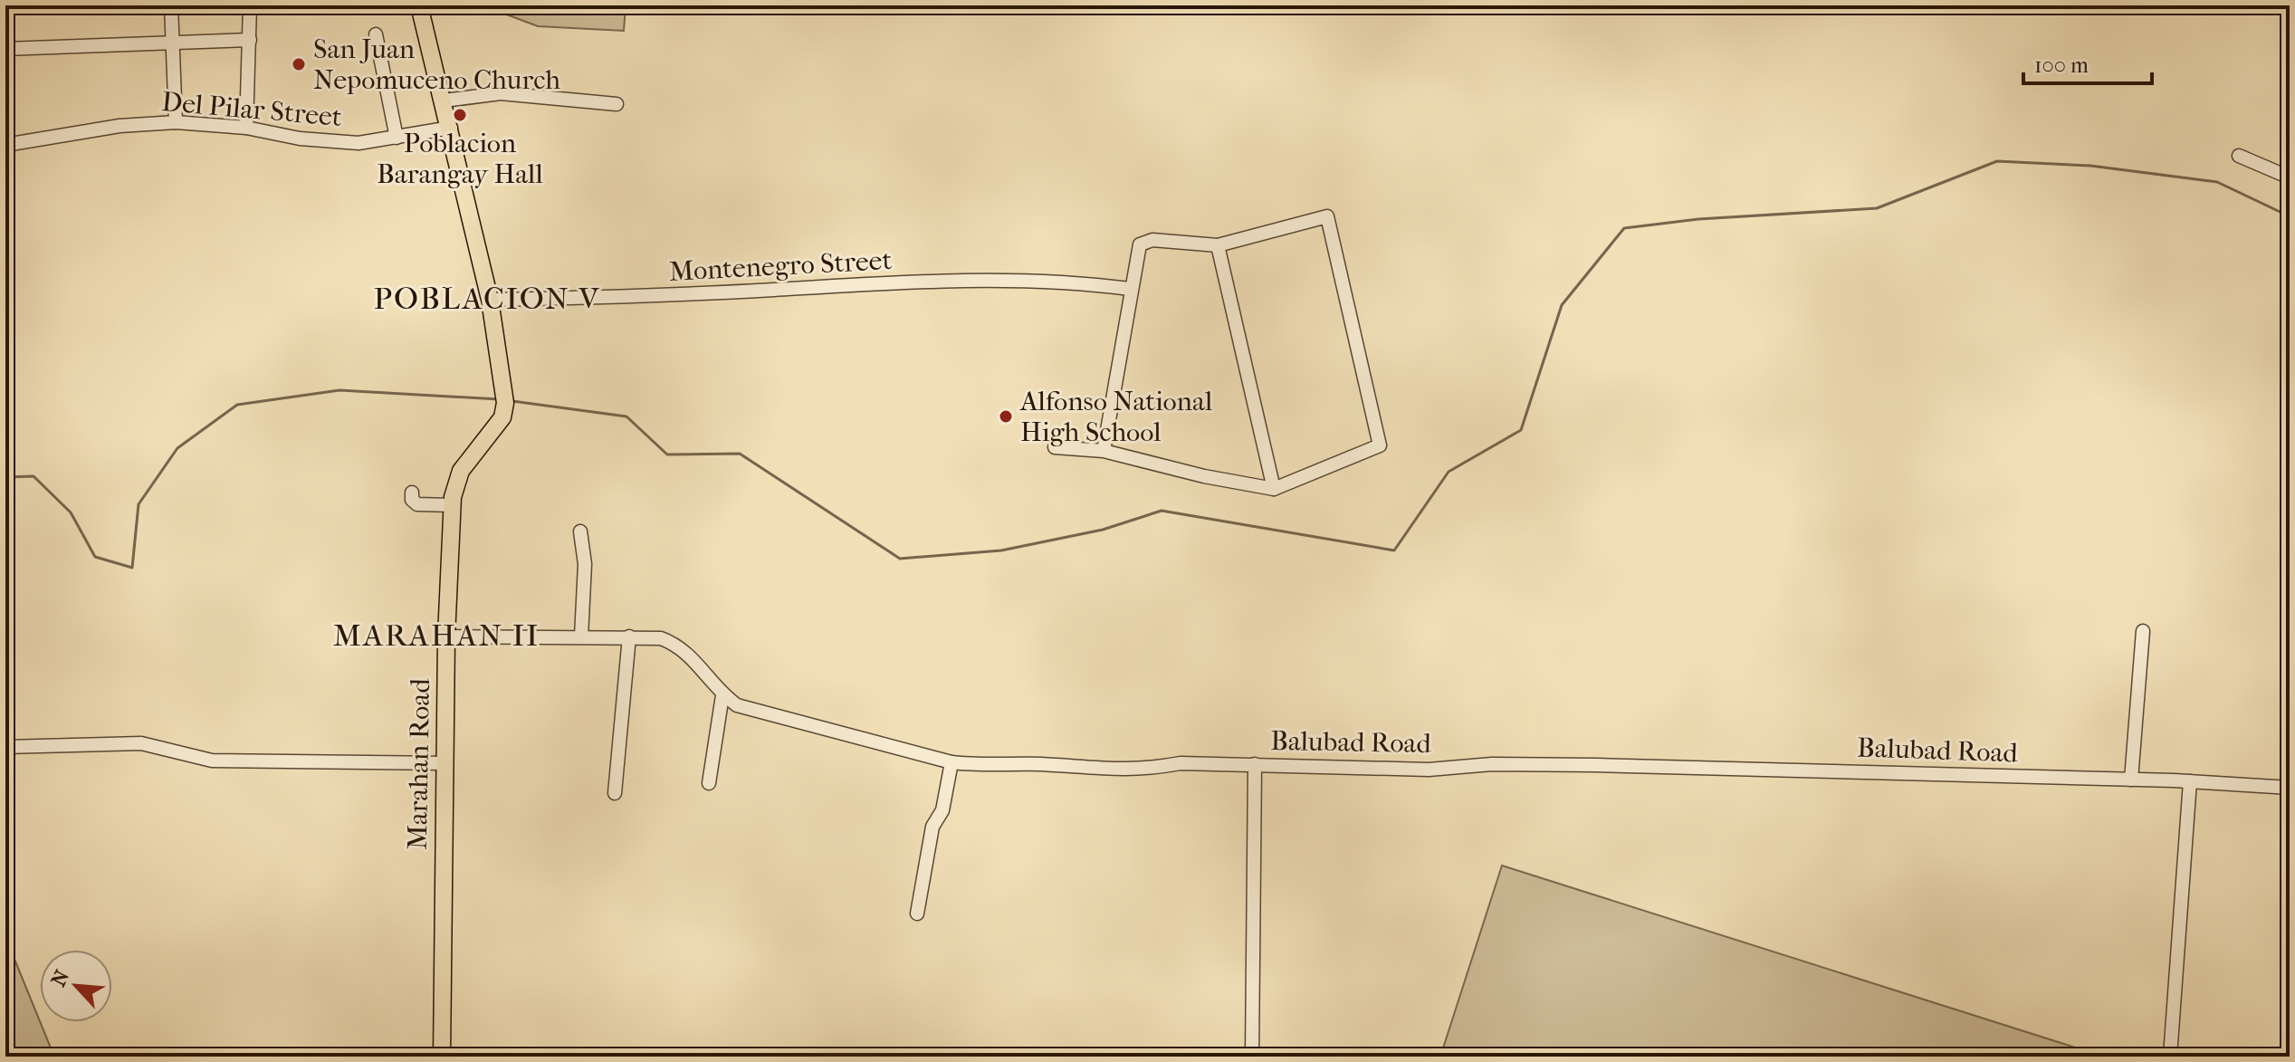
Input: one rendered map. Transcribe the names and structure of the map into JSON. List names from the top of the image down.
{
  "streets": {
    "main road": ["Marahan Road"],
    "street": ["Del Pilar Street", "Montenegro Street", "Balubad Road"]
  },
  "crossings": [
    ["Montenegro Street", "Marahan Road"],
    ["Balubad Road", "Marahan Road"]
  ],
  "districts": ["POBLACION V", "MARAHAN II"],
  "places": ["San Juan Nepomuceno Church", "Poblacion Barangay Hall", "Alfonso National High School"],
  "scale_bar": "100 m",
  "north": "top left"
}
